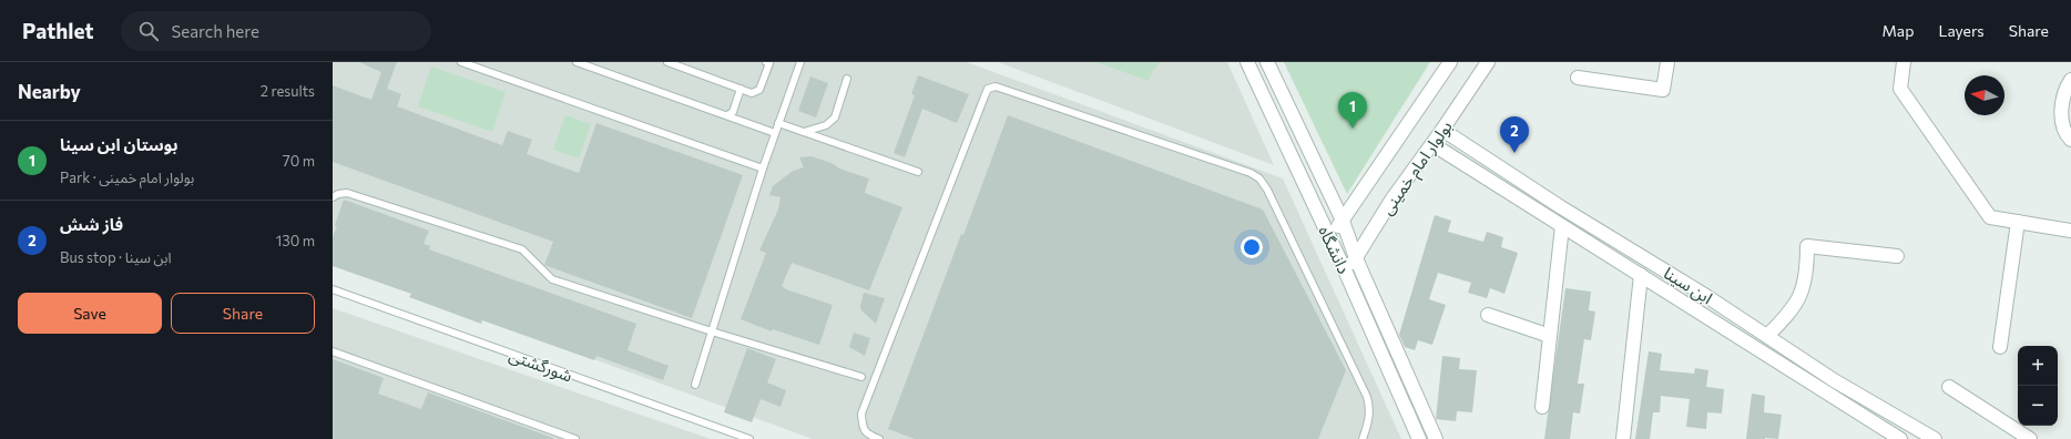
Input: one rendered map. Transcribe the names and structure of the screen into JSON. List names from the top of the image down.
{
  "streets": {
    "street": ["بولوار امام خمینی", "دانشگاه", "ابن سینا"],
    "lane": ["شورگشتی"]
  },
  "crossings": [
    ["بولوار امام خمینی", "دانشگاه"],
    ["بولوار امام خمینی", "ابن سینا"]
  ],
  "north": "left",
  "page": {
    "header": "Pathlet",
    "search": "Search here",
    "nav": ["Map", "Layers", "Share"],
    "heading": ["Nearby", "2 results"],
    "pins": ["1", "2"],
    "list": [
      {
        "mark": "1",
        "name": "بوستان ابن سینا",
        "note": "Park · بولوار امام خمینی",
        "value": "70 m"
      },
      {
        "mark": "2",
        "name": "فاز شش",
        "note": "Bus stop · ابن سینا",
        "value": "130 m"
      }
    ],
    "buttons": ["Save", "Share"],
    "map_buttons": ["+", "−"]
  }
}
